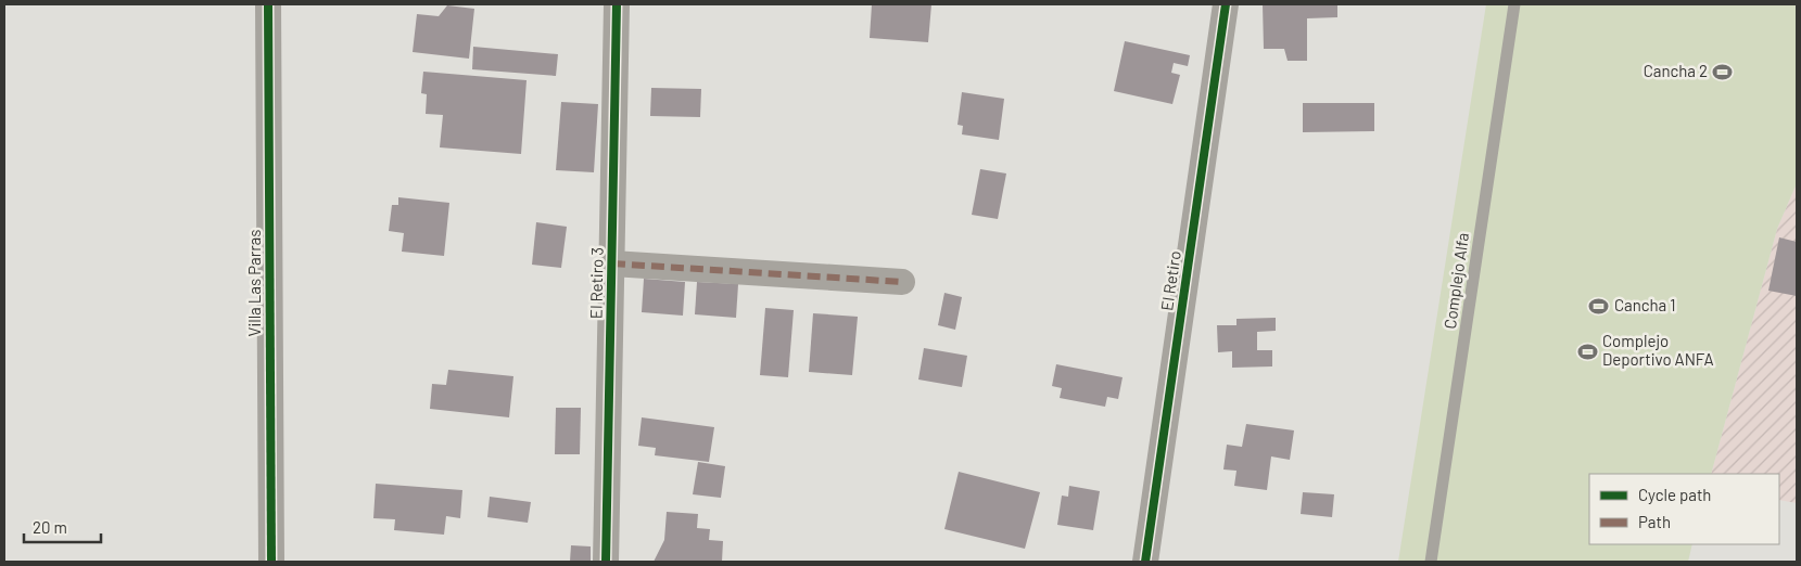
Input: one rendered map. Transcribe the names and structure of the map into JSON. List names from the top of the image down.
{
  "streets": {
    "street": ["El Retiro", "Villa Las Parras", "El Retiro 3"],
    "lane": ["Complejo Alfa"]
  },
  "places": {
    "sports": ["Cancha 2", "Cancha 1", "Complejo Deportivo ANFA"]
  },
  "legend": ["Cycle path", "Path"],
  "scale_bar": "20 m"
}
